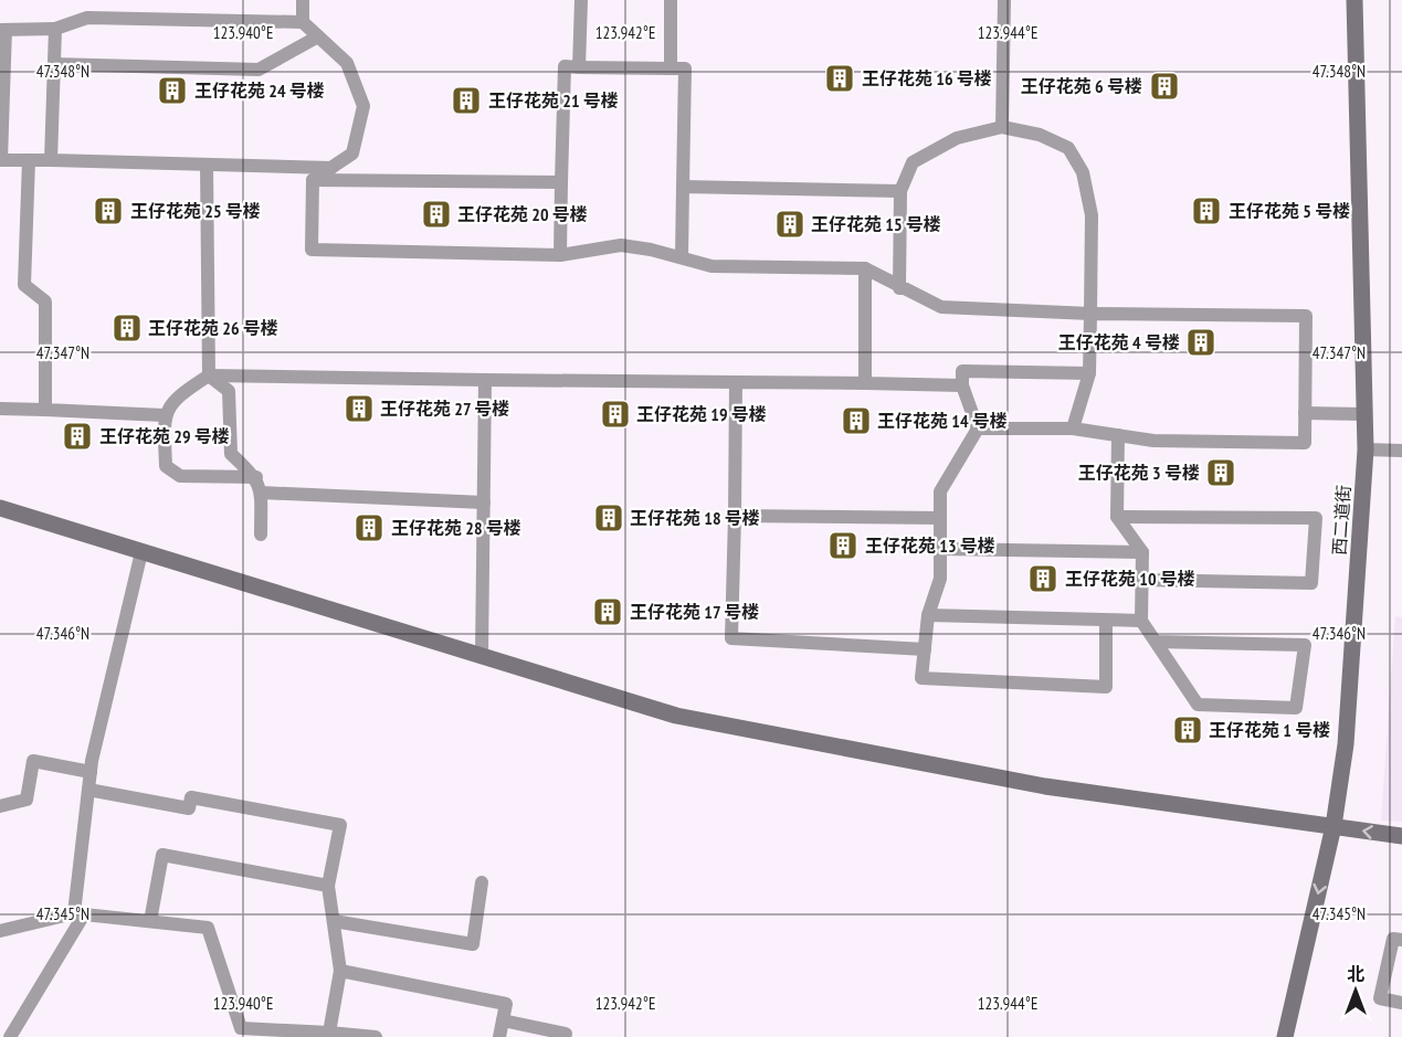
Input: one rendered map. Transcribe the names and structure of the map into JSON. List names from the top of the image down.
{
  "streets": {
    "street": ["西二道街"]
  },
  "places": {
    "building": [
      "王仔花苑 16 号楼",
      "王仔花苑 6 号楼",
      "王仔花苑 24 号楼",
      "王仔花苑 21 号楼",
      "王仔花苑 25 号楼",
      "王仔花苑 5 号楼",
      "王仔花苑 20 号楼",
      "王仔花苑 15 号楼",
      "王仔花苑 26 号楼",
      "王仔花苑 4 号楼",
      "王仔花苑 27 号楼",
      "王仔花苑 19 号楼",
      "王仔花苑 14 号楼",
      "王仔花苑 29 号楼",
      "王仔花苑 3 号楼",
      "王仔花苑 18 号楼",
      "王仔花苑 28 号楼",
      "王仔花苑 13 号楼",
      "王仔花苑 10 号楼",
      "王仔花苑 17 号楼",
      "王仔花苑 1 号楼"
    ]
  },
  "north": "top",
  "coordinates": [
    "123.940°E",
    "123.942°E",
    "123.944°E",
    "47.348°N",
    "47.347°N",
    "47.346°N",
    "47.345°N"
  ]
}
